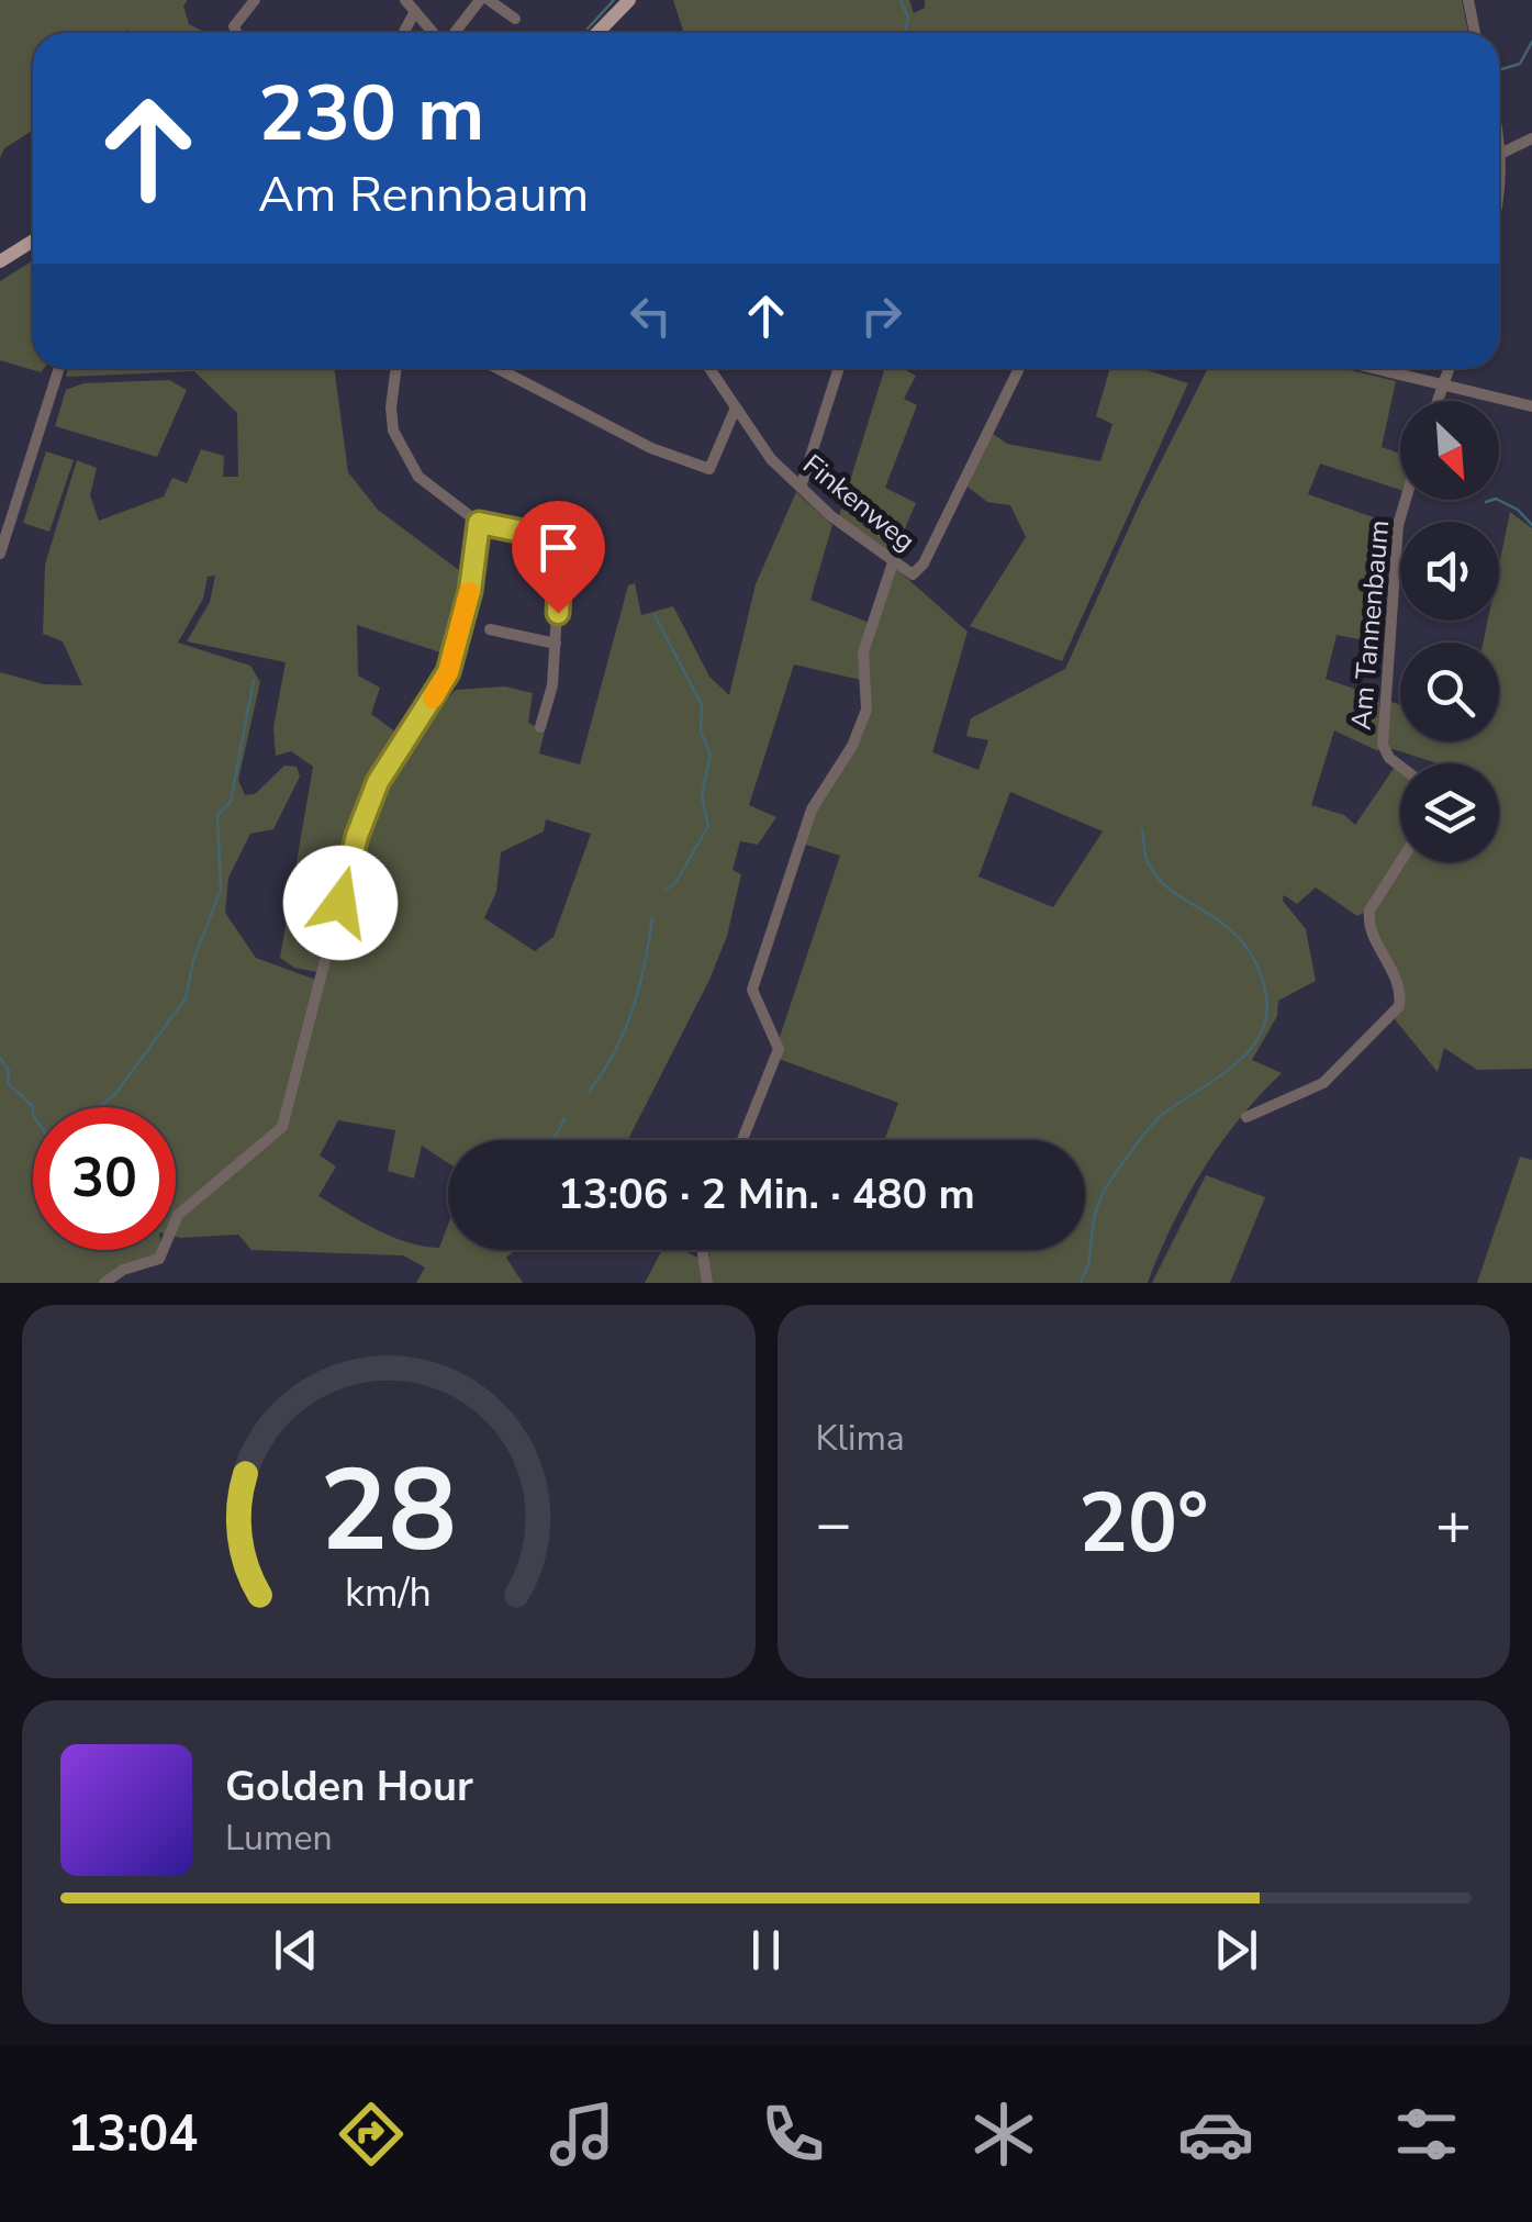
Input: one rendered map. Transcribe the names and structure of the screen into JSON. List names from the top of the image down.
{
  "streets": {
    "street": ["Finkenweg", "Am Tannenbaum"]
  },
  "north": "bottom right",
  "page": {
    "turn": ["230 m", "Am Rennbaum"],
    "limit": "30",
    "trip": "13:06 · 2 Min. · 480 m",
    "tile": "Klima",
    "heat": ["−", "20°", "+"],
    "song": ["Golden Hour", "Lumen"],
    "tabs": "13:04",
    "gauge": ["28", "km/h"]
  }
}
